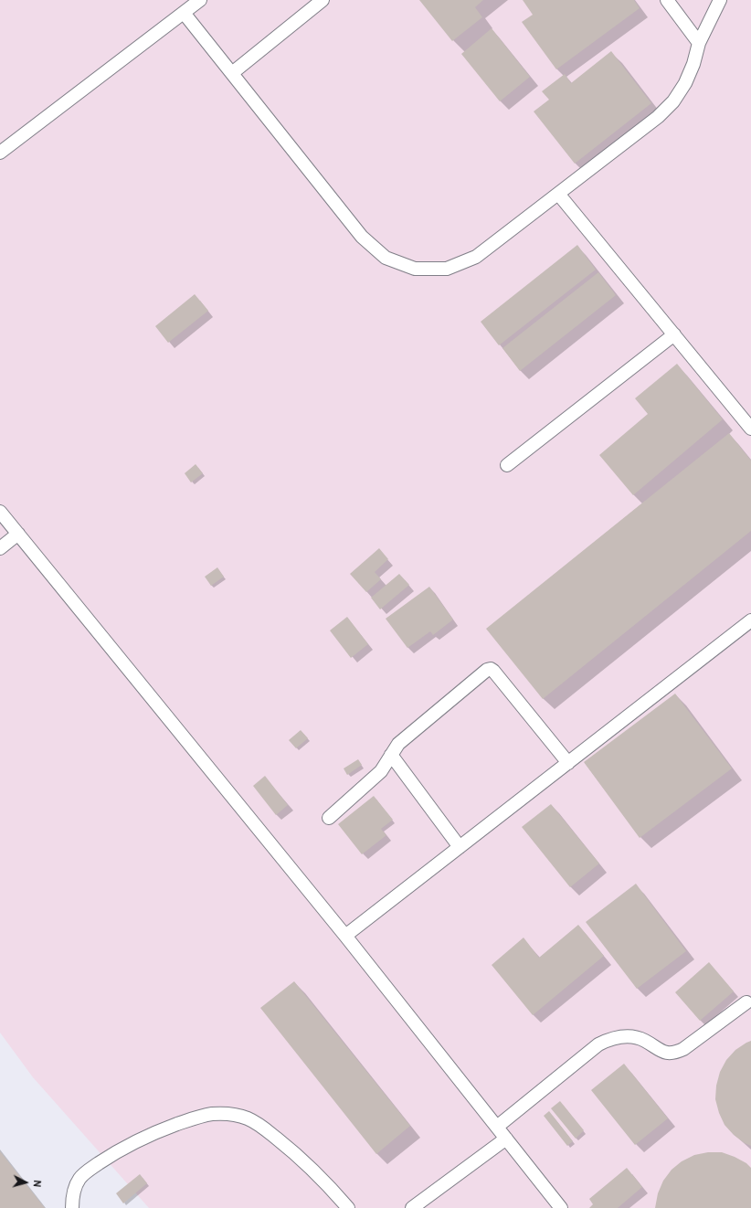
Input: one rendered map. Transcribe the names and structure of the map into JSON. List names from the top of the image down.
{
  "north": "right"
}
